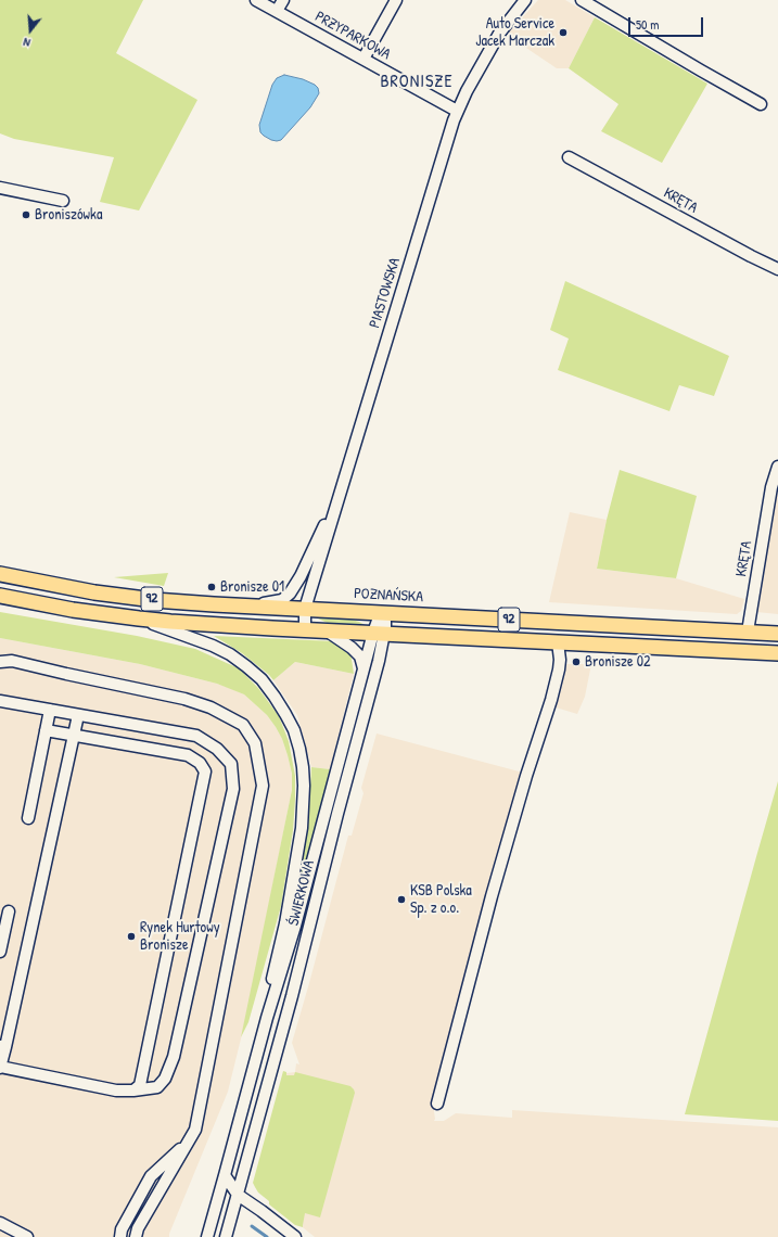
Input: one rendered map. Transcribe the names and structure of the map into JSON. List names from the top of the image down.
{
  "streets": {
    "main road": ["POZNAŃSKA", "92"],
    "street": [
      "PRZYPARKOWA",
      "KRĘTA",
      "PIASTOWSKA",
      "ŚWIERKOWA"
    ]
  },
  "crossings": [
    ["PRZYPARKOWA", "PIASTOWSKA"],
    ["KRĘTA", "POZNAŃSKA"],
    ["PIASTOWSKA", "POZNAŃSKA"],
    ["PIASTOWSKA", "92"],
    ["POZNAŃSKA", "ŚWIERKOWA"],
    ["92", "ŚWIERKOWA"]
  ],
  "districts": ["BRONISZE"],
  "places": [
    "Auto Service Jacek Marczak",
    "Broniszówka",
    "Bronisze 01",
    "Bronisze 02",
    "KSB Polska Sp. z o.o.",
    "Rynek Hurtowy Bronisze"
  ],
  "scale_bar": "50 m",
  "north": "bottom"
}
